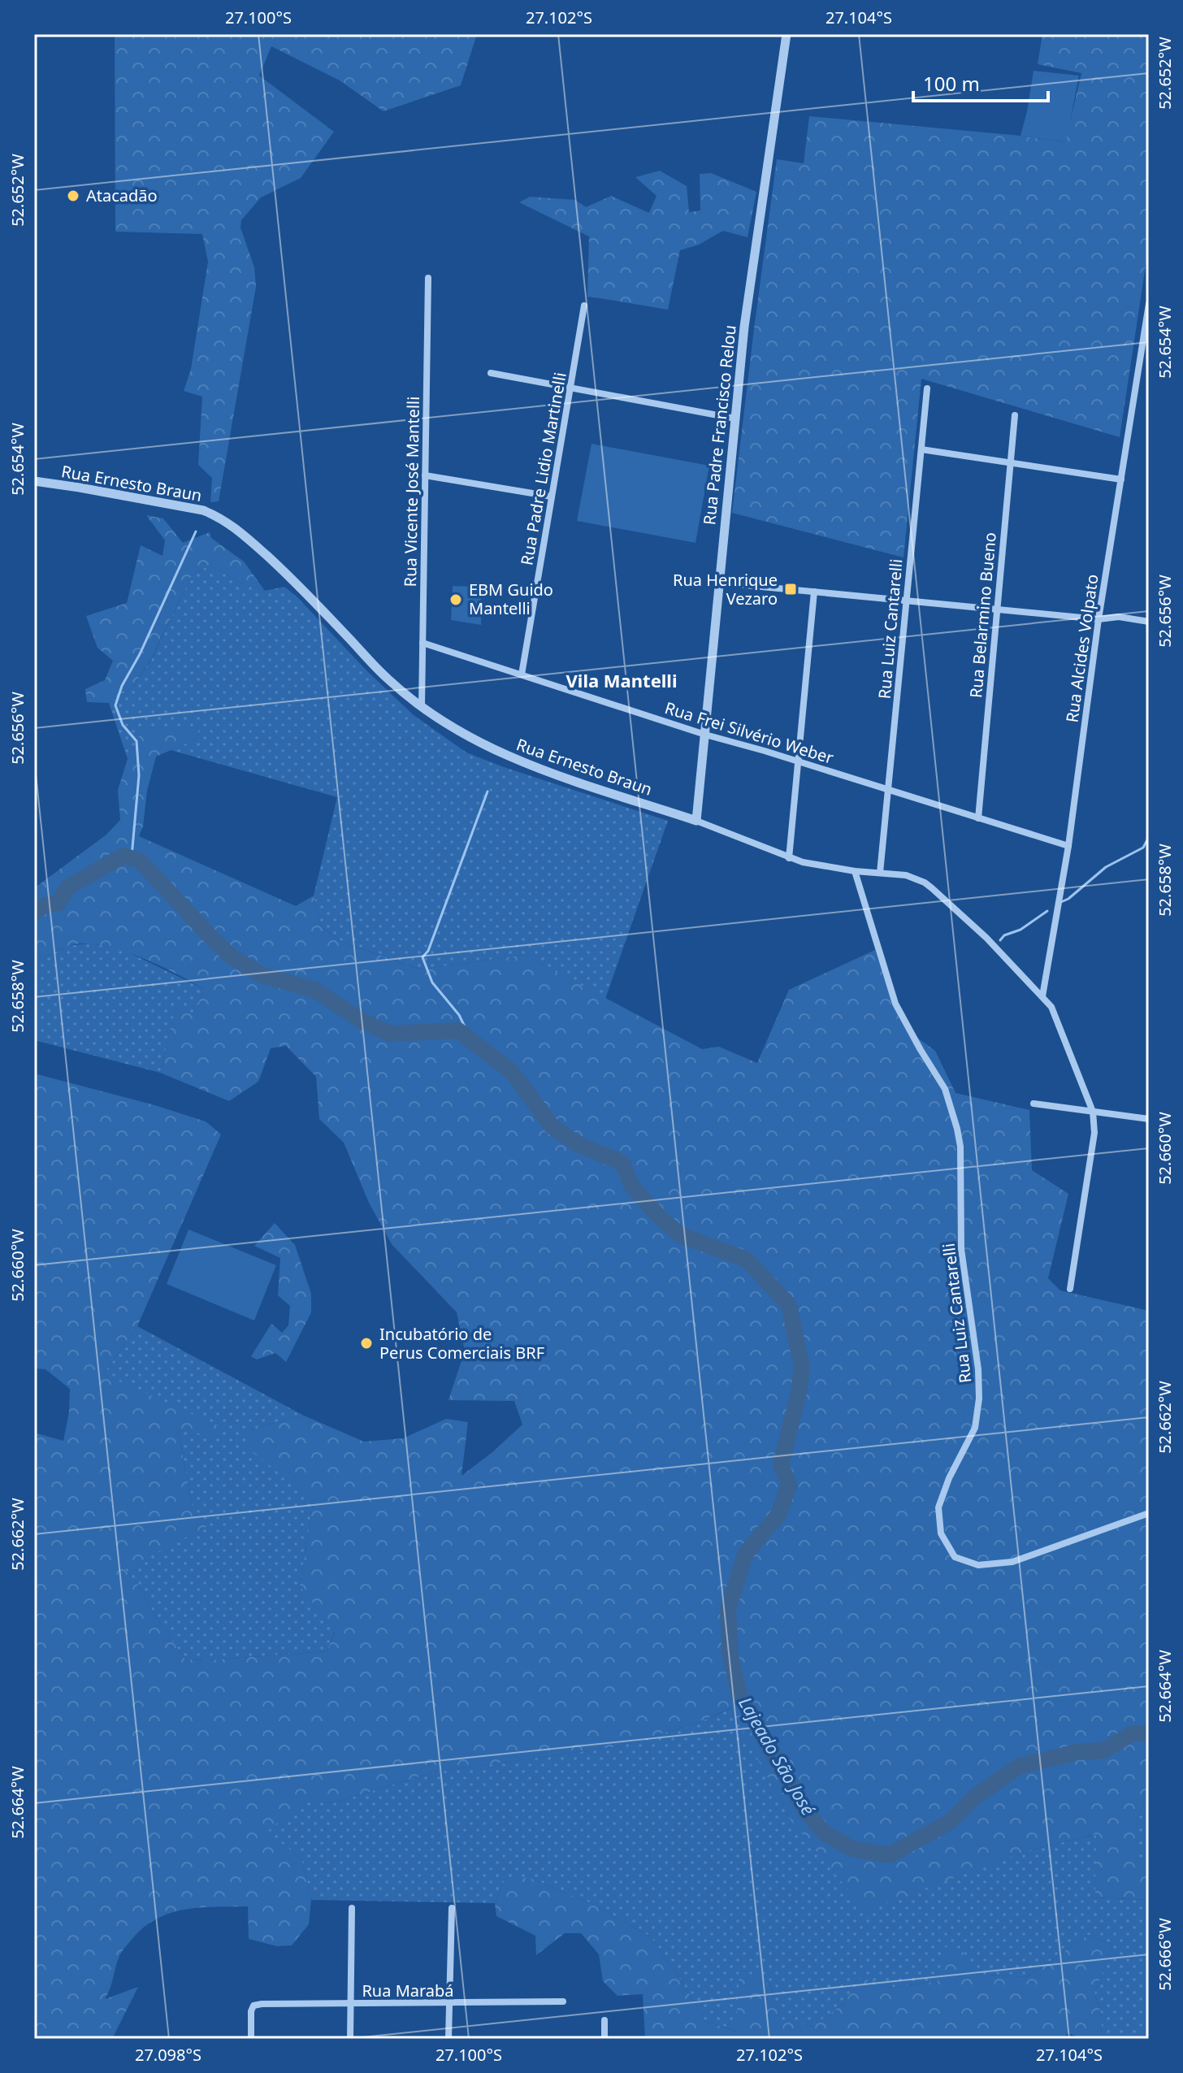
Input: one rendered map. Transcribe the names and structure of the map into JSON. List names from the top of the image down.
{
  "streets": {
    "street": [
      "Rua Padre Francisco Relou",
      "Rua Padre Lidio Martinelli",
      "Rua Ernesto Braun",
      "Rua Vicente José Mantelli",
      "Rua Belarmino Bueno",
      "Rua Luiz Cantarelli",
      "Rua Alcides Volpato",
      "Rua Frei Silvério Weber",
      "Rua Marabá"
    ]
  },
  "crossings": [
    ["Rua Padre Francisco Relou", "Rua Ernesto Braun"],
    ["Rua Padre Francisco Relou", "Rua Frei Silvério Weber"],
    ["Rua Padre Lidio Martinelli", "Rua Frei Silvério Weber"],
    ["Rua Ernesto Braun", "Rua Vicente José Mantelli"],
    ["Rua Ernesto Braun", "Rua Luiz Cantarelli"],
    ["Rua Ernesto Braun", "Rua Alcides Volpato"],
    ["Rua Vicente José Mantelli", "Rua Frei Silvério Weber"],
    ["Rua Belarmino Bueno", "Rua Frei Silvério Weber"],
    ["Rua Luiz Cantarelli", "Rua Frei Silvério Weber"],
    ["Rua Alcides Volpato", "Rua Frei Silvério Weber"]
  ],
  "districts": ["Vila Mantelli"],
  "water": ["Lajeado São José"],
  "places": {
    "other": ["Atacadão", "EBM Guido Mantelli", "Incubatório de Perus Comerciais BRF"],
    "transit": ["Rua Henrique Vezaro"]
  },
  "scale_bar": "100 m",
  "coordinates": [
    "27.100°S",
    "27.102°S",
    "27.104°S",
    "52.652°W",
    "52.654°W",
    "52.656°W",
    "52.658°W",
    "52.660°W",
    "52.662°W",
    "52.664°W",
    "52.666°W",
    "27.098°S"
  ]
}
